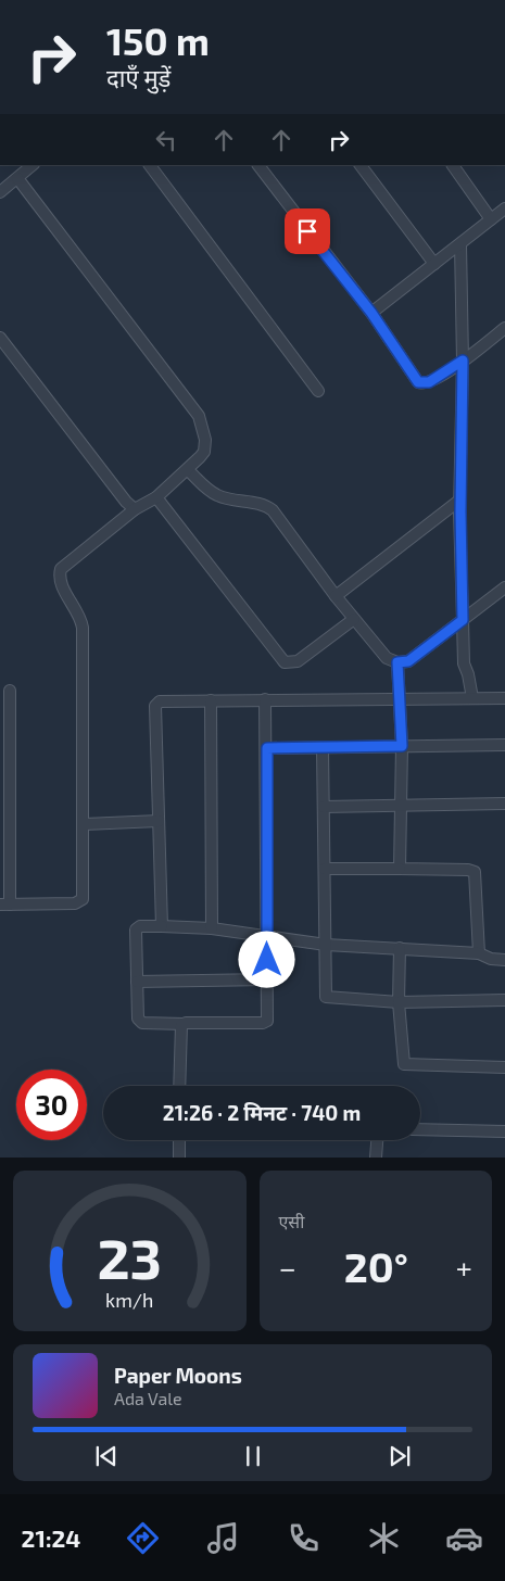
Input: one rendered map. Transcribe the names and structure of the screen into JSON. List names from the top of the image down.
{
  "page": {
    "turn": ["150 m", "दाएँ मुड़ें"],
    "limit": "30",
    "trip": "21:26 · 2 मिनट · 740 m",
    "tile": "एसी",
    "heat": ["−", "20°", "+"],
    "song": ["Paper Moons", "Ada Vale"],
    "tabs": "21:24",
    "gauge": ["23", "km/h"]
  }
}
